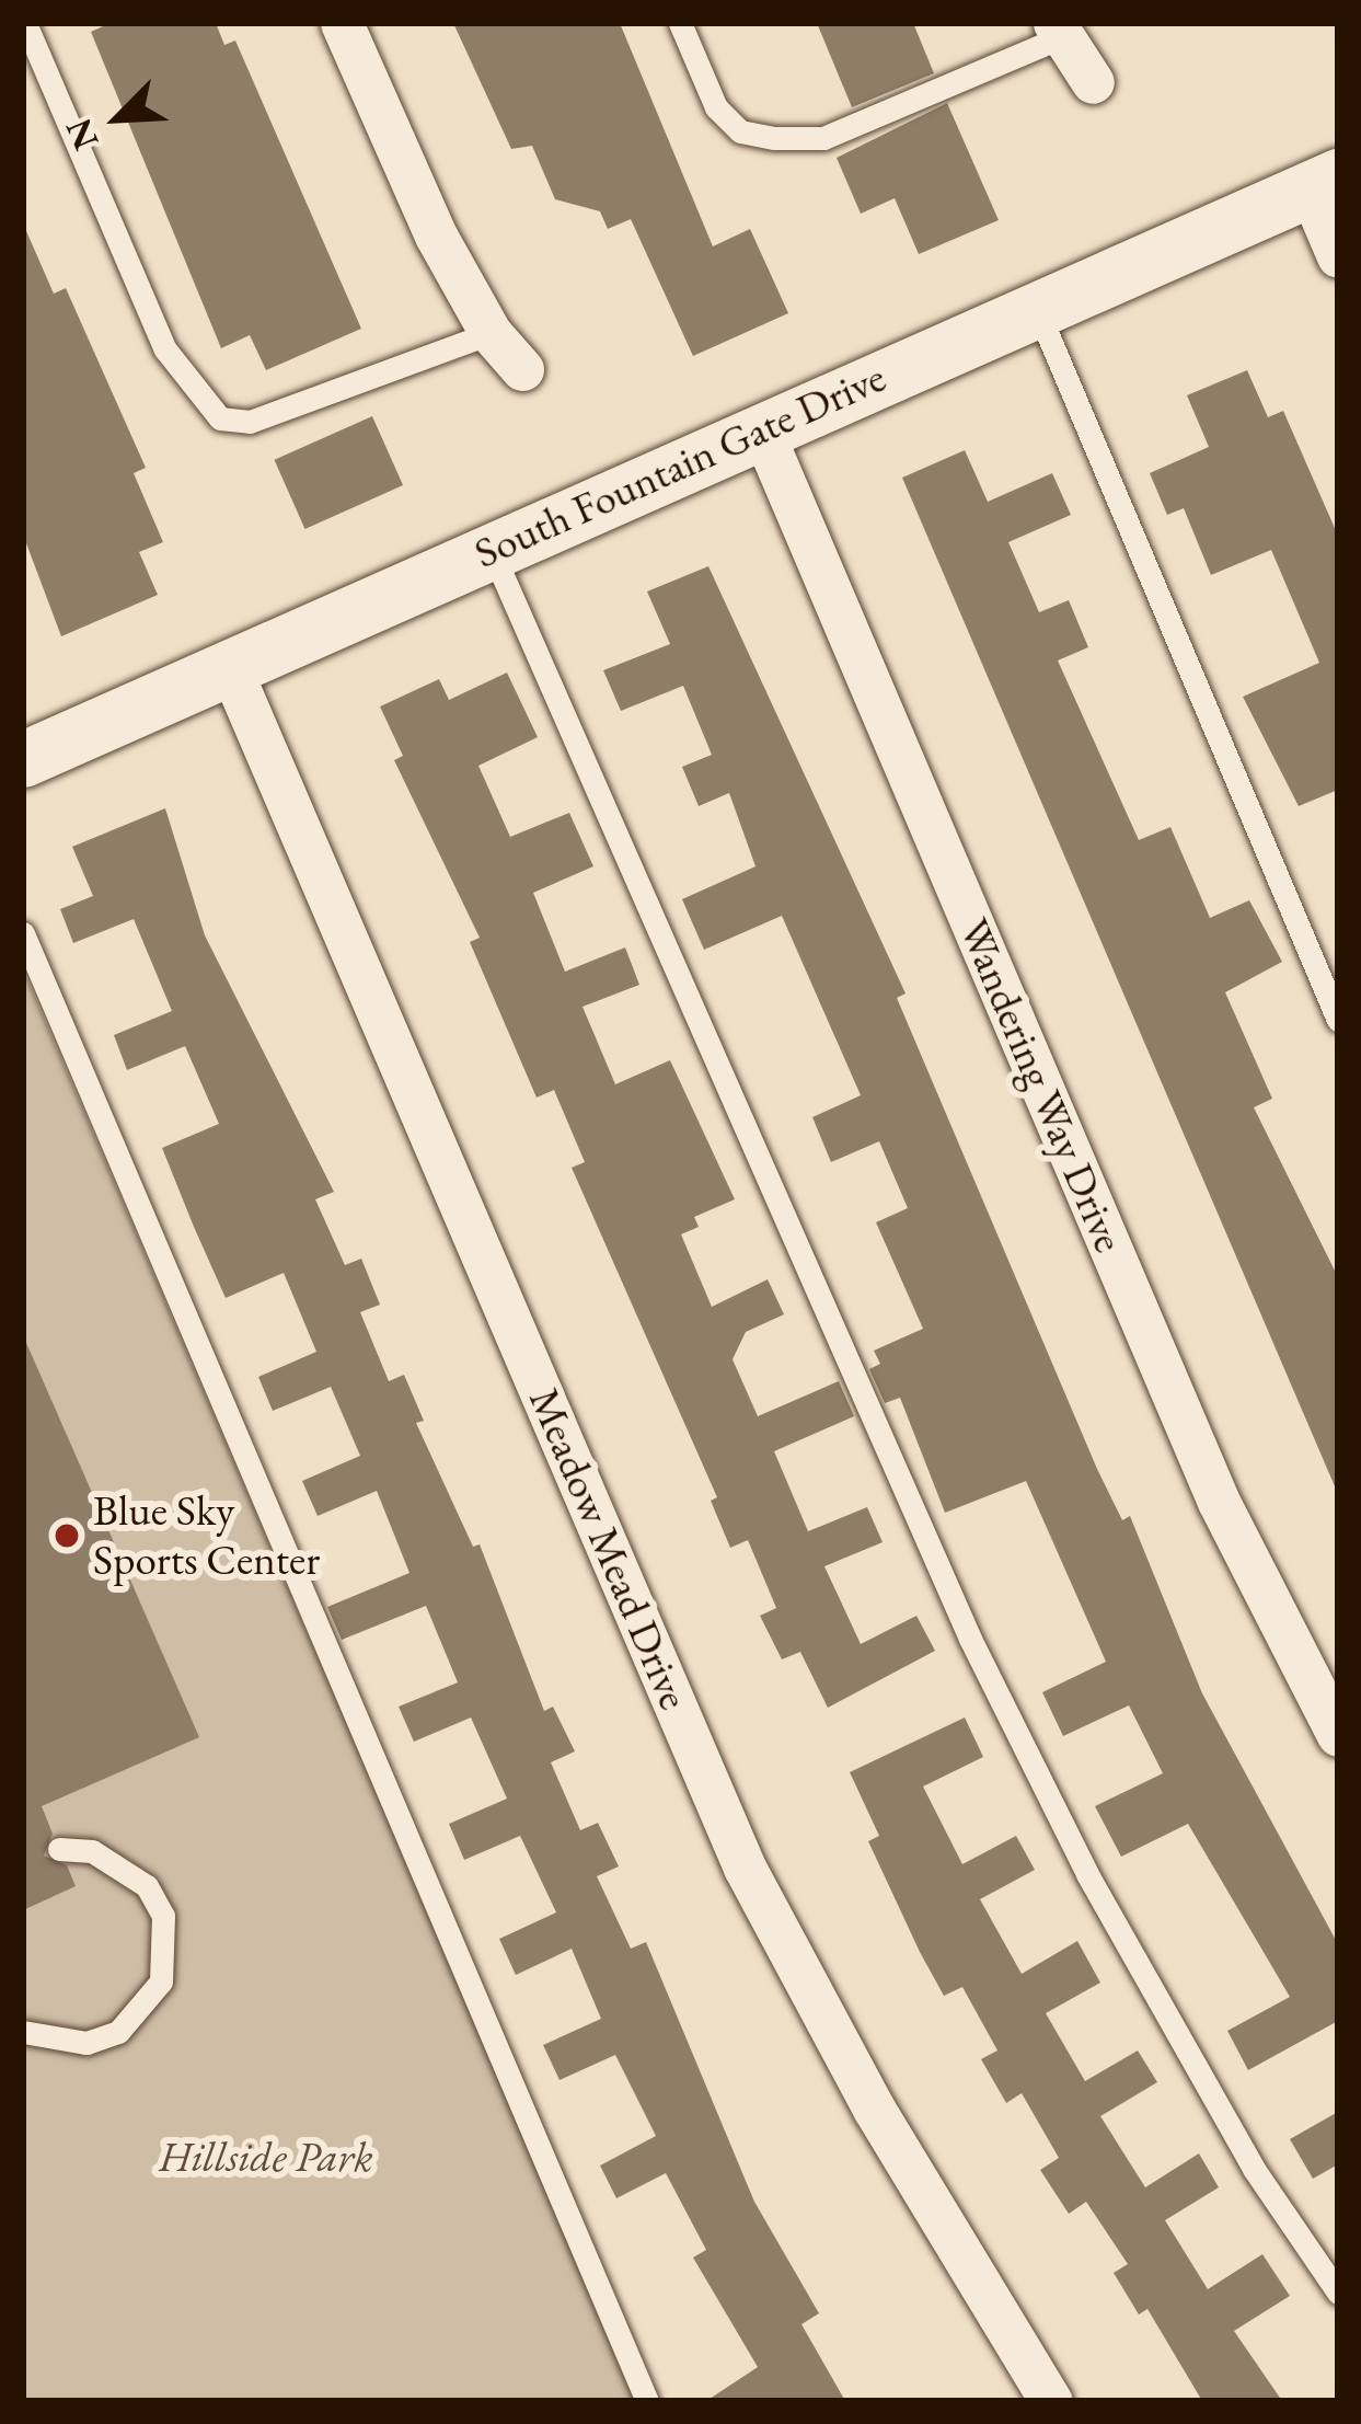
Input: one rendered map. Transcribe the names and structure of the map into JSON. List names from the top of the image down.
{
  "streets": {
    "street": ["South Fountain Gate Drive", "Wandering Way Drive", "Meadow Mead Drive"]
  },
  "crossings": [
    ["South Fountain Gate Drive", "Wandering Way Drive"],
    ["South Fountain Gate Drive", "Meadow Mead Drive"]
  ],
  "parks": ["Hillside Park"],
  "places": ["Blue Sky Sports Center"],
  "north": "bottom left"
}
